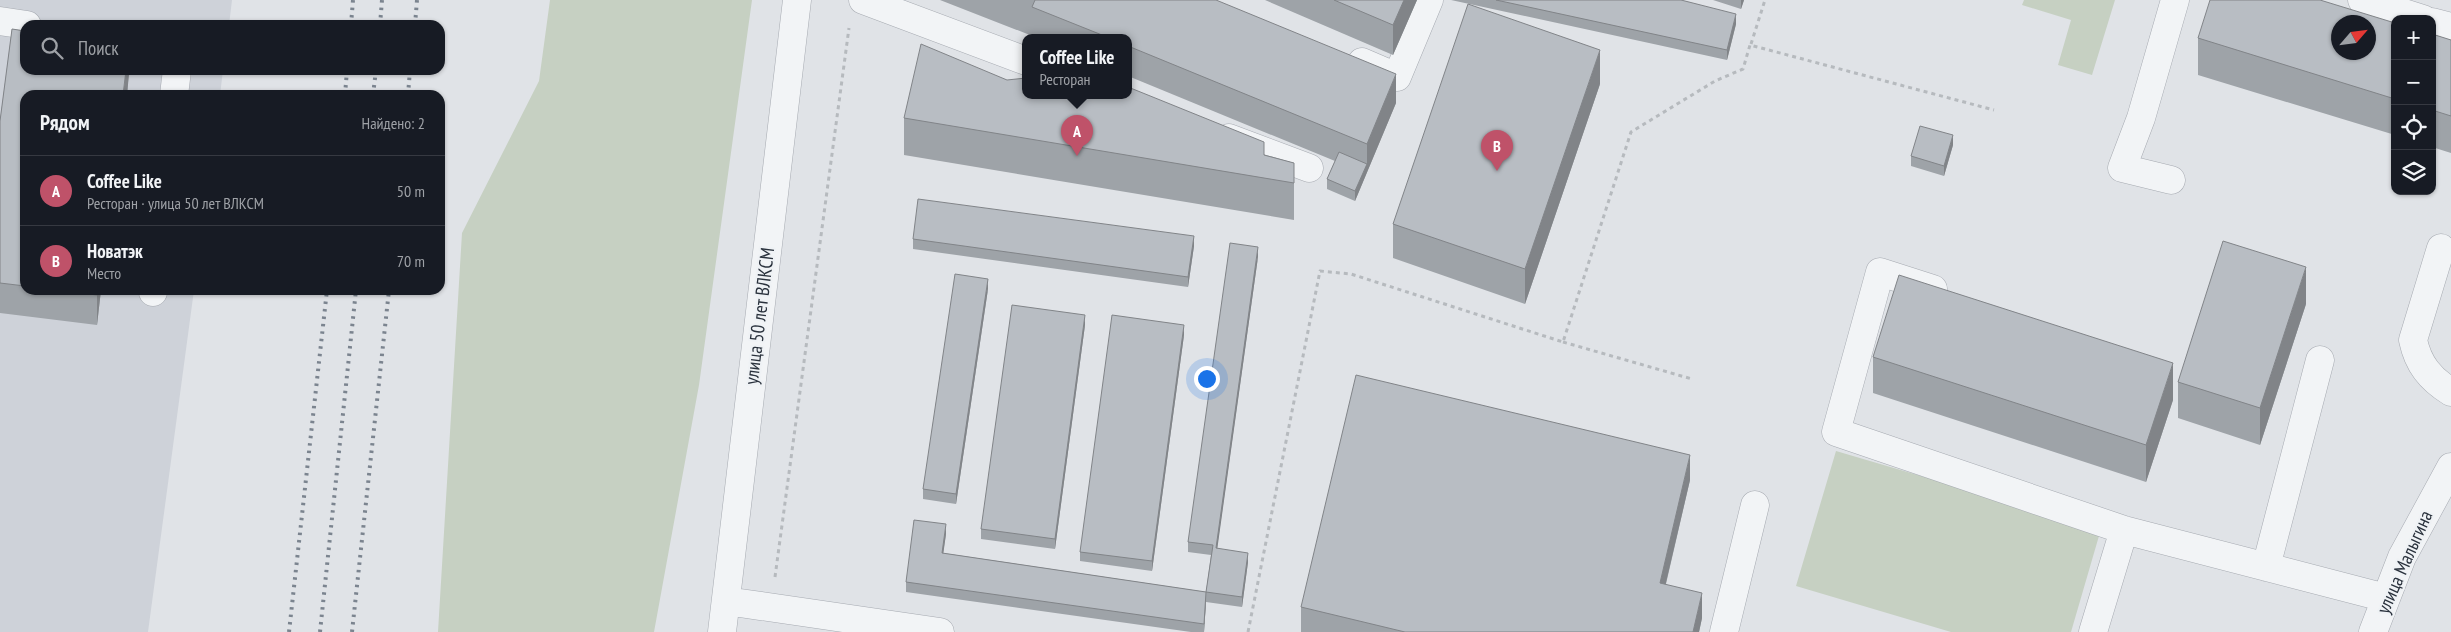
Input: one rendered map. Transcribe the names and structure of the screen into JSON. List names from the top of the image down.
{
  "streets": {
    "street": ["улица 50 лет ВЛКСМ", "улица Малыгина"]
  },
  "north": "top right",
  "page": {
    "map_buttons": ["+", "−"],
    "search": "Поиск",
    "popup": ["Coffee Like", "Ресторан"],
    "heading": ["Рядом", "Найдено: 2"],
    "pins": ["A", "B"],
    "list": [
      {
        "mark": "A",
        "name": "Coffee Like",
        "note": "Ресторан · улица 50 лет ВЛКСМ",
        "value": "50 m"
      },
      {
        "mark": "B",
        "name": "Новатэк",
        "note": "Место",
        "value": "70 m"
      }
    ]
  }
}
